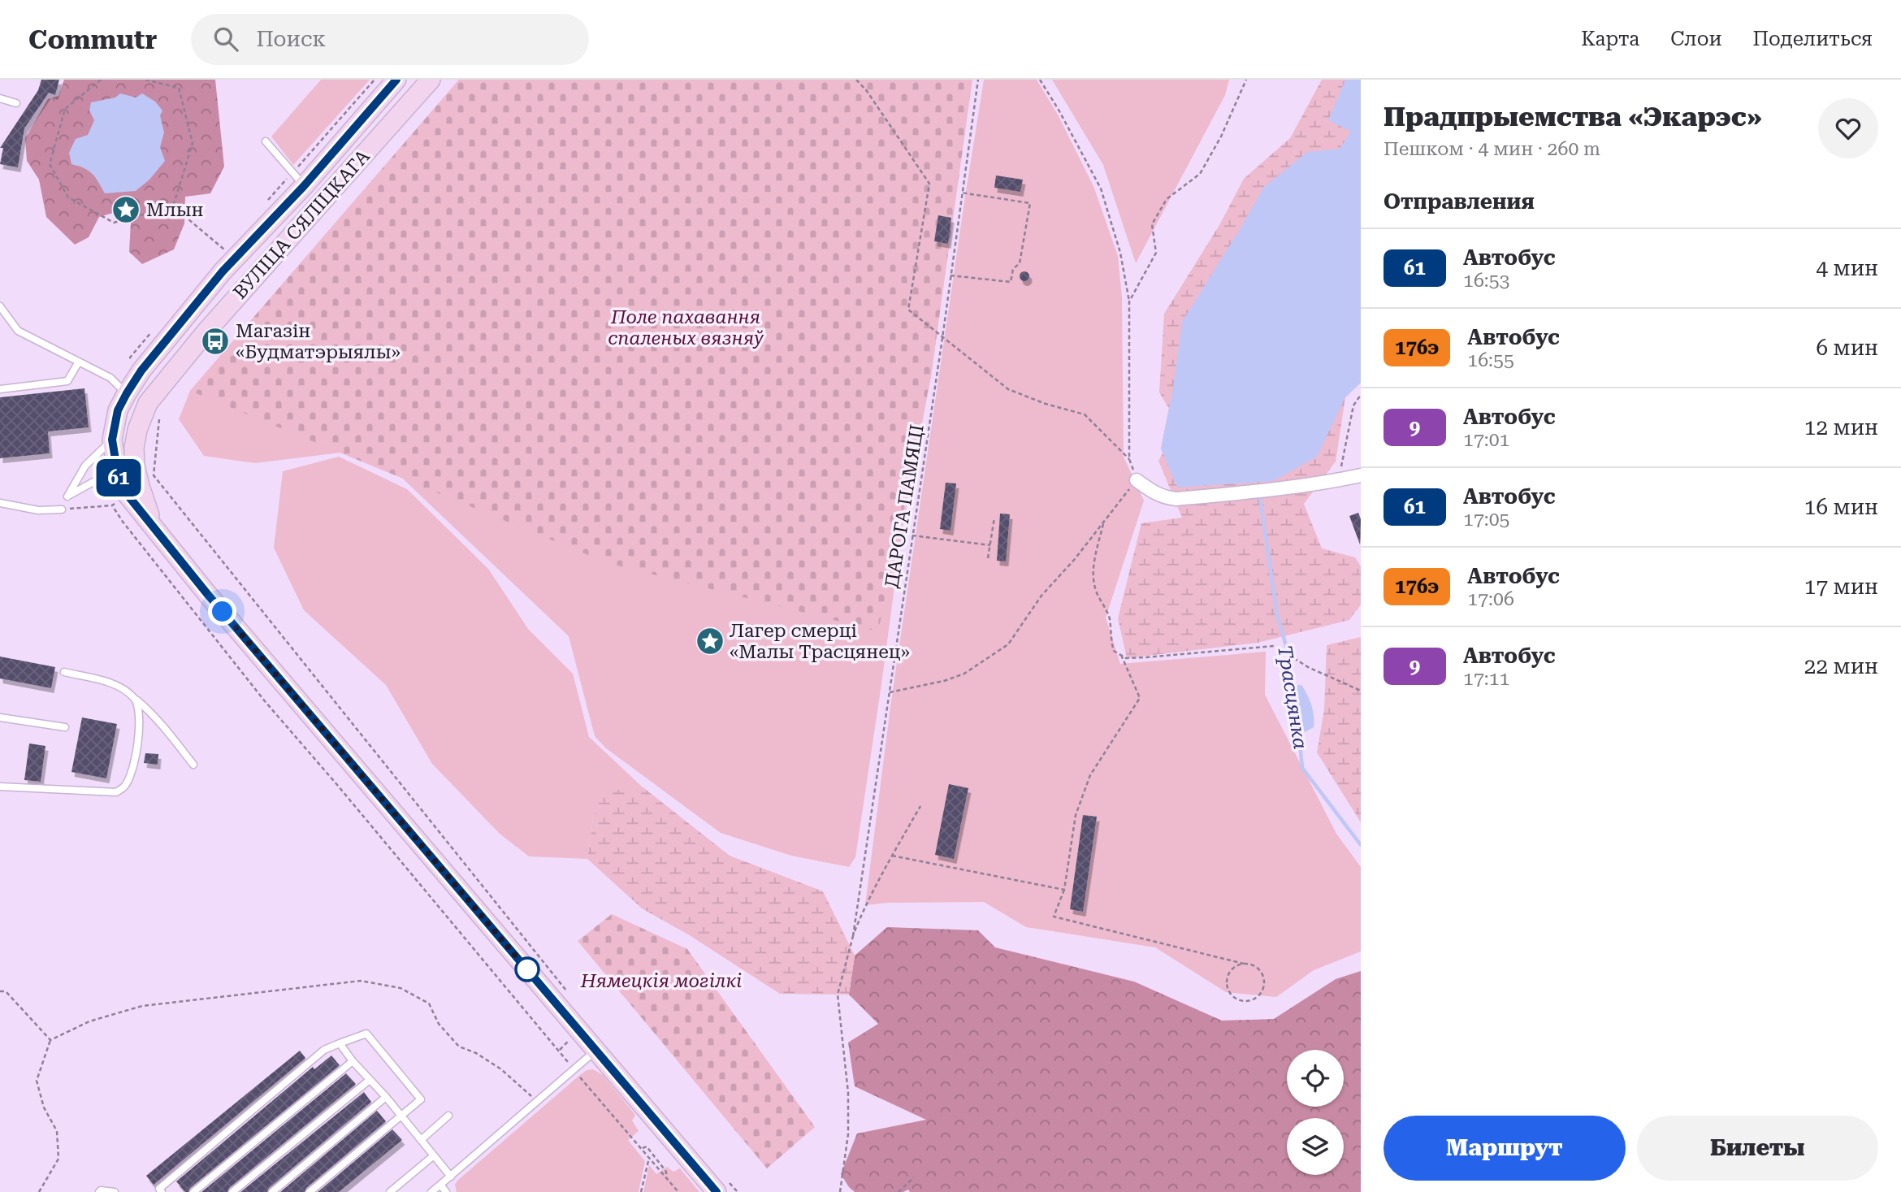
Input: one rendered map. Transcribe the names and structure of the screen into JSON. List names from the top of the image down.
{
  "streets": {
    "main road": ["ВУЛІЦА СЯЛІЦКАГА"],
    "path": ["ДАРОГА ПАМЯЦІ"]
  },
  "water": ["Трасцянка"],
  "parks": ["Поле пахавання спаленых вязняў", "Нямецкія могілкі"],
  "places": {
    "place": ["Млын", "Лагер смерці «Малы Трасцянец»"],
    "bus stop": ["Магазін «Будматэрыялы»"]
  },
  "lines": ["bus line 61"],
  "page": {
    "header": "Commutr",
    "search": "Поиск",
    "nav": ["Карта", "Слои", "Поделиться"],
    "on_map": "61",
    "heading": [
      ["Прадпрыемства «Экарэс»", "Пешком · 4 мин · 260 m"],
      "Отправления"
    ],
    "list": [
      {
        "mark": "61",
        "name": "Автобус",
        "note": "16:53",
        "value": "4 мин"
      },
      {
        "mark": "176э",
        "name": "Автобус",
        "note": "16:55",
        "value": "6 мин"
      },
      {
        "mark": "9",
        "name": "Автобус",
        "note": "17:01",
        "value": "12 мин"
      },
      {
        "mark": "61",
        "name": "Автобус",
        "note": "17:05",
        "value": "16 мин"
      },
      {
        "mark": "176э",
        "name": "Автобус",
        "note": "17:06",
        "value": "17 мин"
      },
      {
        "mark": "9",
        "name": "Автобус",
        "note": "17:11",
        "value": "22 мин"
      }
    ],
    "buttons": ["Маршрут", "Билеты"]
  }
}
